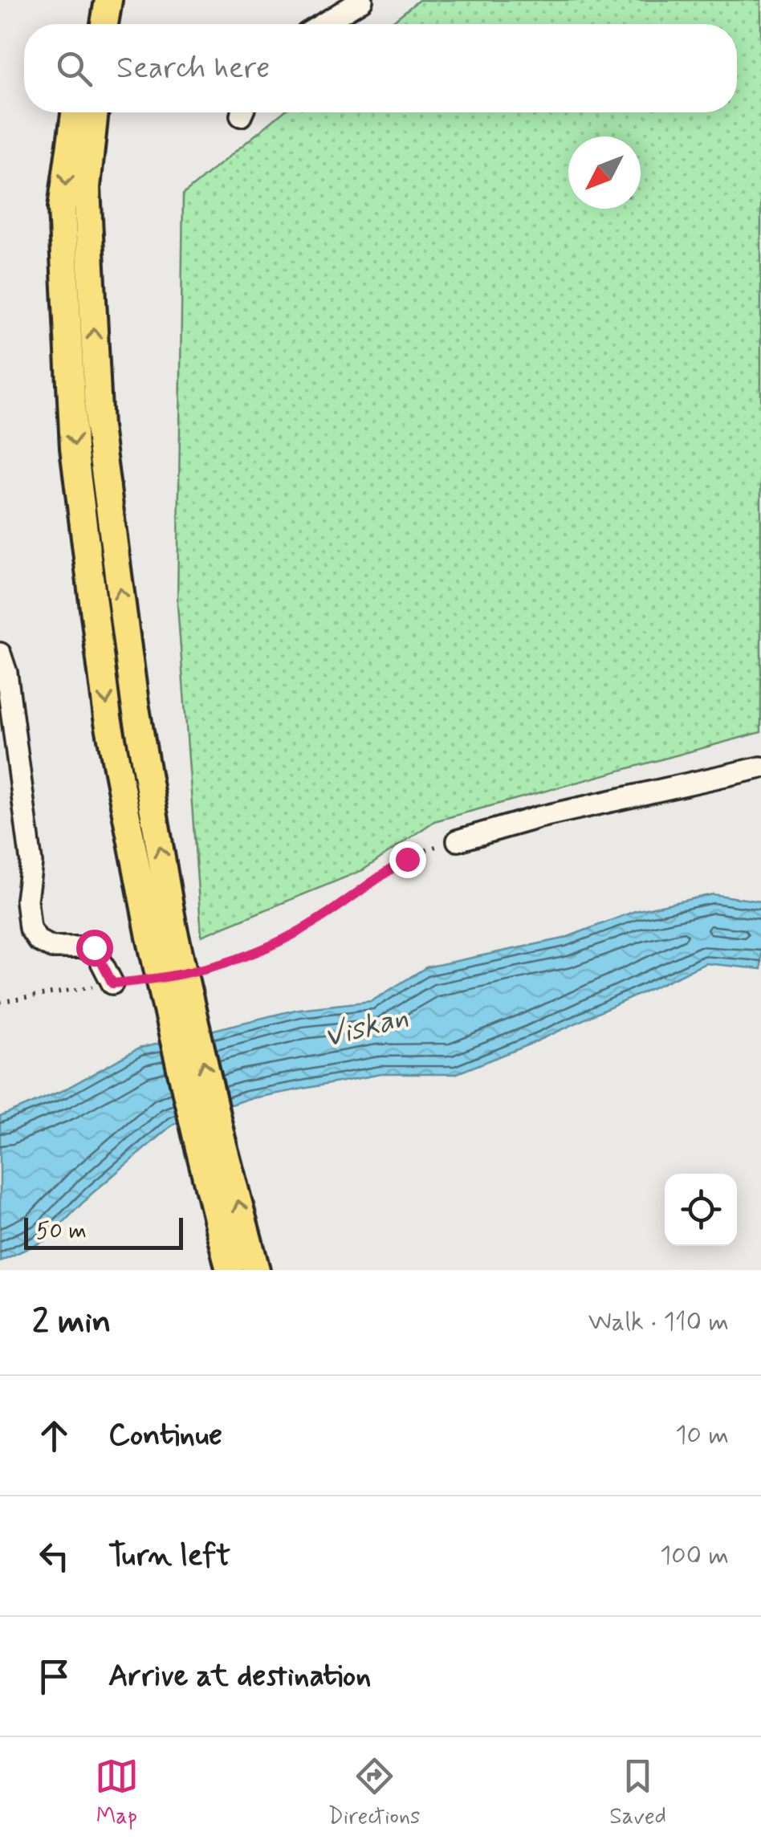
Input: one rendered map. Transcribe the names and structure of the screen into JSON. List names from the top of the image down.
{
  "water": ["Viskan"],
  "scale_bar": "50 m",
  "north": "bottom left",
  "page": {
    "search": "Search here",
    "scale": "50 m",
    "heading": ["2 min", "Walk · 110 m"],
    "list": [
      ["Continue", "10 m"],
      ["Turn left", "100 m"],
      "Arrive at destination"
    ],
    "nav": ["Map", "Directions", "Saved"]
  }
}
